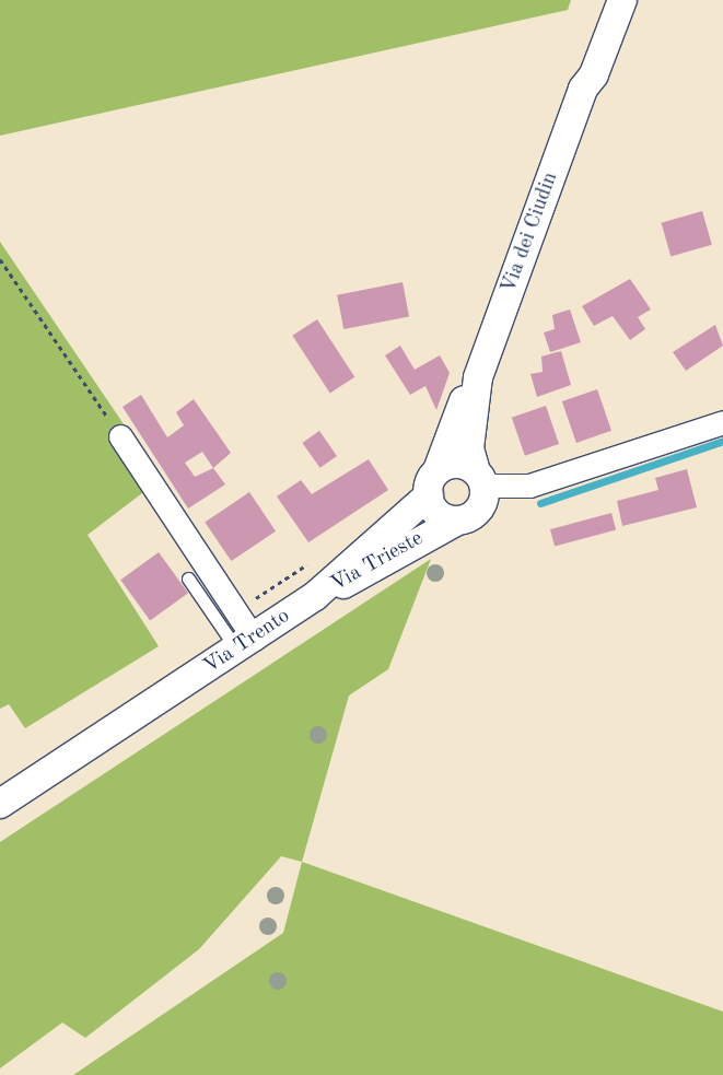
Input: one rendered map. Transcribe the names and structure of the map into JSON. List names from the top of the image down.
{
  "streets": {
    "street": ["Via dei Ciudin", "Via Trieste", "Via Trento"]
  },
  "crossings": [
    ["Via dei Ciudin", "Via Trieste"],
    ["Via Trieste", "Via Trento"]
  ]
}
